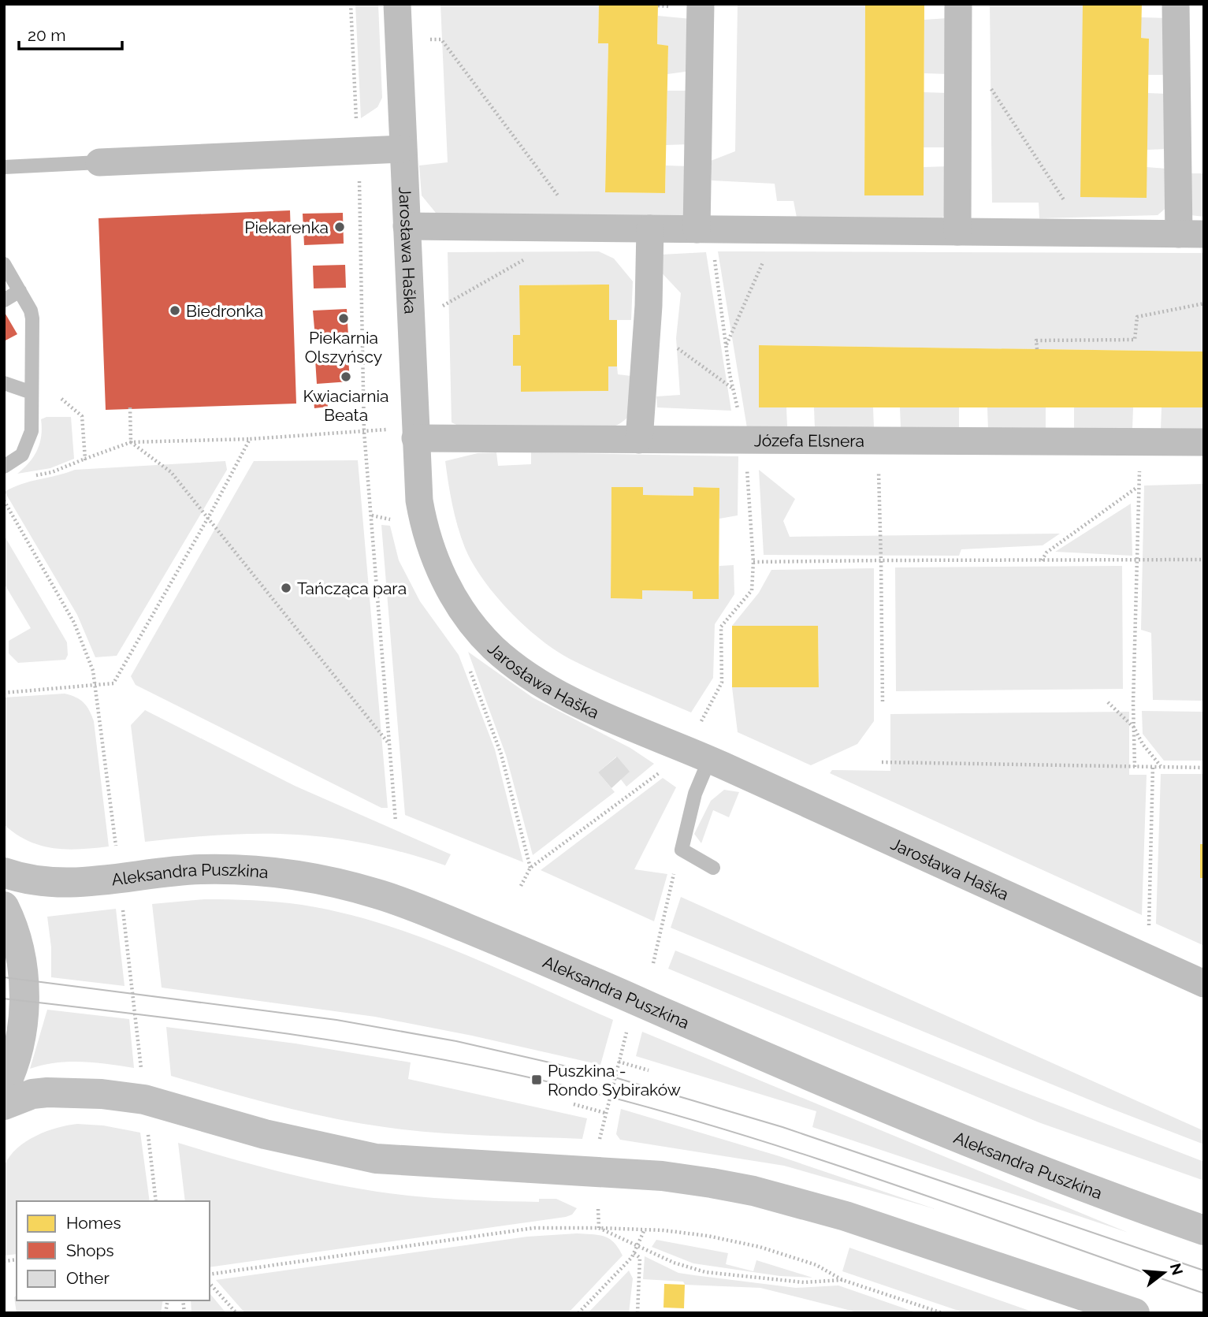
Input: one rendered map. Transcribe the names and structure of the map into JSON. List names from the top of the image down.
{
  "streets": {
    "main road": ["Aleksandra Puszkina"],
    "street": ["Jarosława Haška", "Józefa Elsnera"]
  },
  "crossings": [
    ["Jarosława Haška", "Józefa Elsnera"]
  ],
  "places": {
    "other": [
      "Piekarenka",
      "Biedronka",
      "Piekarnia Olszyńscy",
      "Kwiaciarnia Beata",
      "Tańcząca para"
    ],
    "transit": ["Puszkina - Rondo Sybiraków"]
  },
  "legend": ["Homes", "Shops", "Other"],
  "scale_bar": "20 m",
  "north": "right"
}
